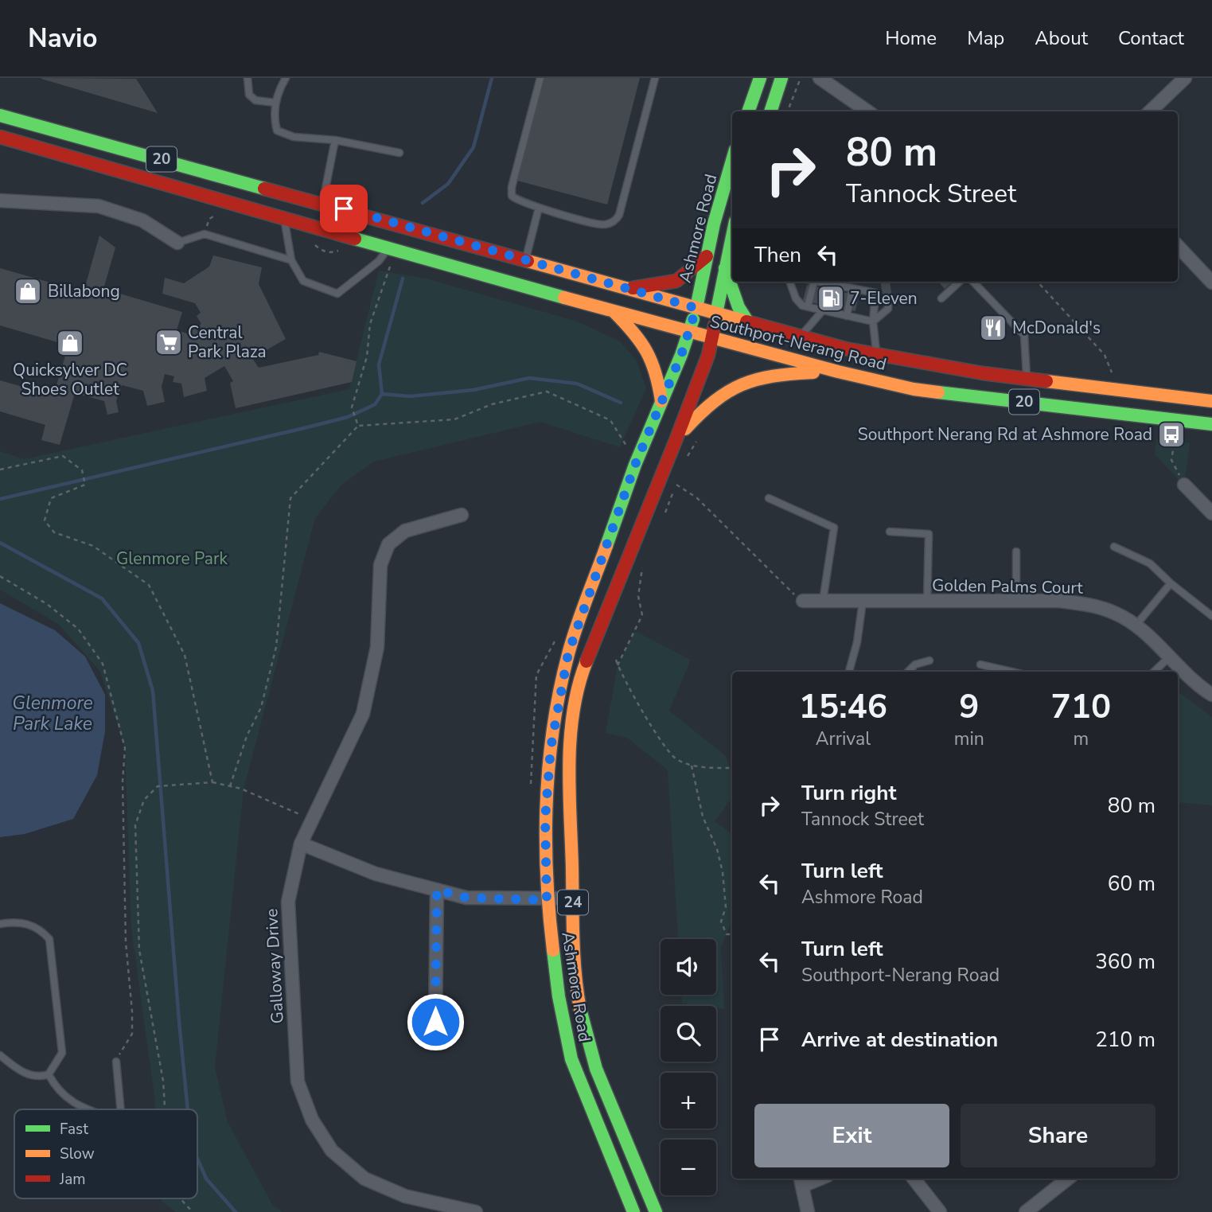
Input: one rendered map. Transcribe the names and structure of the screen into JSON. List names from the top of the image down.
{
  "streets": {
    "main road": [
      "20",
      "Ashmore Road",
      "Southport-Nerang Road",
      "24"
    ],
    "street": ["Golden Palms Court", "Galloway Drive"]
  },
  "crossings": [
    ["Ashmore Road", "Southport-Nerang Road"]
  ],
  "water": ["Glenmore Park Lake"],
  "parks": ["Glenmore Park"],
  "places": {
    "shop": ["Billabong", "Quicksylver DC Shoes Outlet"],
    "fuel station": ["7-Eleven"],
    "restaurant": ["McDonald's"],
    "supermarket": ["Central Park Plaza"],
    "bus stop": ["Southport Nerang Rd at Ashmore Road"]
  },
  "legend": ["Fast", "Slow", "Jam"],
  "page": {
    "header": "Navio",
    "nav": [
      "Home",
      "Map",
      "About",
      "Contact"
    ],
    "turn": ["80 m", "Tannock Street"],
    "then": "Then",
    "eta": [
      "15:46",
      "Arrival",
      "9",
      "min",
      "710",
      "m"
    ],
    "list": [
      {
        "name": "Turn right",
        "note": "Tannock Street",
        "value": "80 m"
      },
      {
        "name": "Turn left",
        "note": "Ashmore Road",
        "value": "60 m"
      },
      {
        "name": "Turn left",
        "note": "Southport-Nerang Road",
        "value": "360 m"
      },
      {
        "name": "Arrive at destination",
        "value": "210 m"
      }
    ],
    "map_buttons": ["+", "−"],
    "buttons": ["Exit", "Share"]
  }
}
